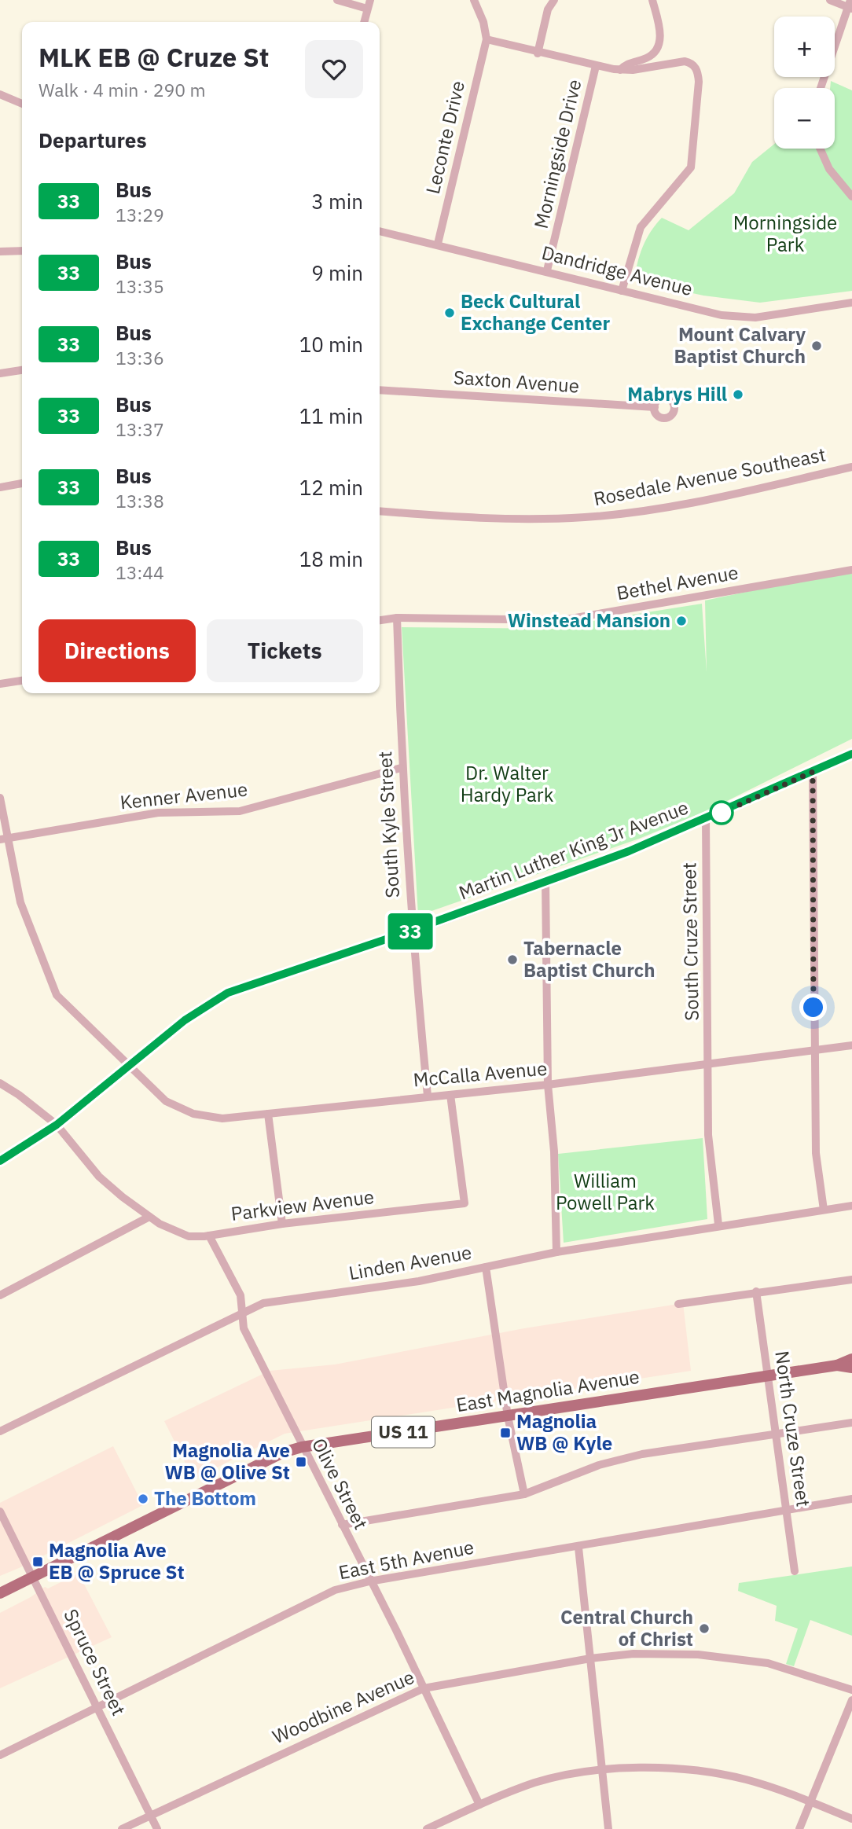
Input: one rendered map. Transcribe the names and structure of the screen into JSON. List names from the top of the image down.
{
  "streets": {
    "main road": ["Martin Luther King Jr Avenue", "East Magnolia Avenue", "US 11"],
    "street": [
      "Leconte Drive",
      "Morningside Drive",
      "Dandridge Avenue",
      "Saxton Avenue",
      "Rosedale Avenue Southeast",
      "Bethel Avenue",
      "Kenner Avenue",
      "South Kyle Street",
      "South Cruze Street",
      "McCalla Avenue",
      "Parkview Avenue",
      "Linden Avenue",
      "North Cruze Street",
      "Olive Street",
      "East 5th Avenue",
      "Spruce Street",
      "Woodbine Avenue"
    ]
  },
  "crossings": [
    ["Leconte Drive", "Morningside Drive"],
    ["Leconte Drive", "Dandridge Avenue"],
    ["Morningside Drive", "Dandridge Avenue"],
    ["Bethel Avenue", "South Kyle Street"],
    ["Kenner Avenue", "South Kyle Street"],
    ["Kenner Avenue", "McCalla Avenue"],
    ["South Kyle Street", "Martin Luther King Jr Avenue"],
    ["South Kyle Street", "McCalla Avenue"],
    ["Martin Luther King Jr Avenue", "South Cruze Street"],
    ["Martin Luther King Jr Avenue", "McCalla Avenue"],
    ["Martin Luther King Jr Avenue", "Parkview Avenue"],
    ["South Cruze Street", "McCalla Avenue"],
    ["McCalla Avenue", "Parkview Avenue"],
    ["Parkview Avenue", "Olive Street"],
    ["Linden Avenue", "Olive Street"],
    ["East Magnolia Avenue", "North Cruze Street"],
    ["East Magnolia Avenue", "Olive Street"],
    ["East Magnolia Avenue", "Spruce Street"],
    ["North Cruze Street", "East 5th Avenue"],
    ["Olive Street", "East 5th Avenue"],
    ["Olive Street", "Woodbine Avenue"],
    ["East 5th Avenue", "Spruce Street"],
    ["Spruce Street", "Woodbine Avenue"]
  ],
  "parks": ["Morningside Park", "Dr. Walter Hardy Park", "William Powell Park"],
  "places": {
    "other": [
      "Beck Cultural Exchange Center",
      "Mount Calvary Baptist Church",
      "Mabrys Hill",
      "Winstead Mansion",
      "Tabernacle Baptist Church",
      "The Bottom",
      "Central Church of Christ"
    ],
    "transit": ["Magnolia WB @ Kyle", "Magnolia Ave WB @ Olive St", "Magnolia Ave EB @ Spruce St"]
  },
  "lines": ["bus line 33"],
  "page": {
    "on_map": "33",
    "map_buttons": ["+", "−"],
    "heading": [
      ["MLK EB @ Cruze St", "Walk · 4 min · 290 m"],
      "Departures"
    ],
    "list": [
      {
        "mark": "33",
        "name": "Bus",
        "note": "13:29",
        "value": "3 min"
      },
      {
        "mark": "33",
        "name": "Bus",
        "note": "13:35",
        "value": "9 min"
      },
      {
        "mark": "33",
        "name": "Bus",
        "note": "13:36",
        "value": "10 min"
      },
      {
        "mark": "33",
        "name": "Bus",
        "note": "13:37",
        "value": "11 min"
      },
      {
        "mark": "33",
        "name": "Bus",
        "note": "13:38",
        "value": "12 min"
      },
      {
        "mark": "33",
        "name": "Bus",
        "note": "13:44",
        "value": "18 min"
      }
    ],
    "buttons": ["Directions", "Tickets"]
  }
}
